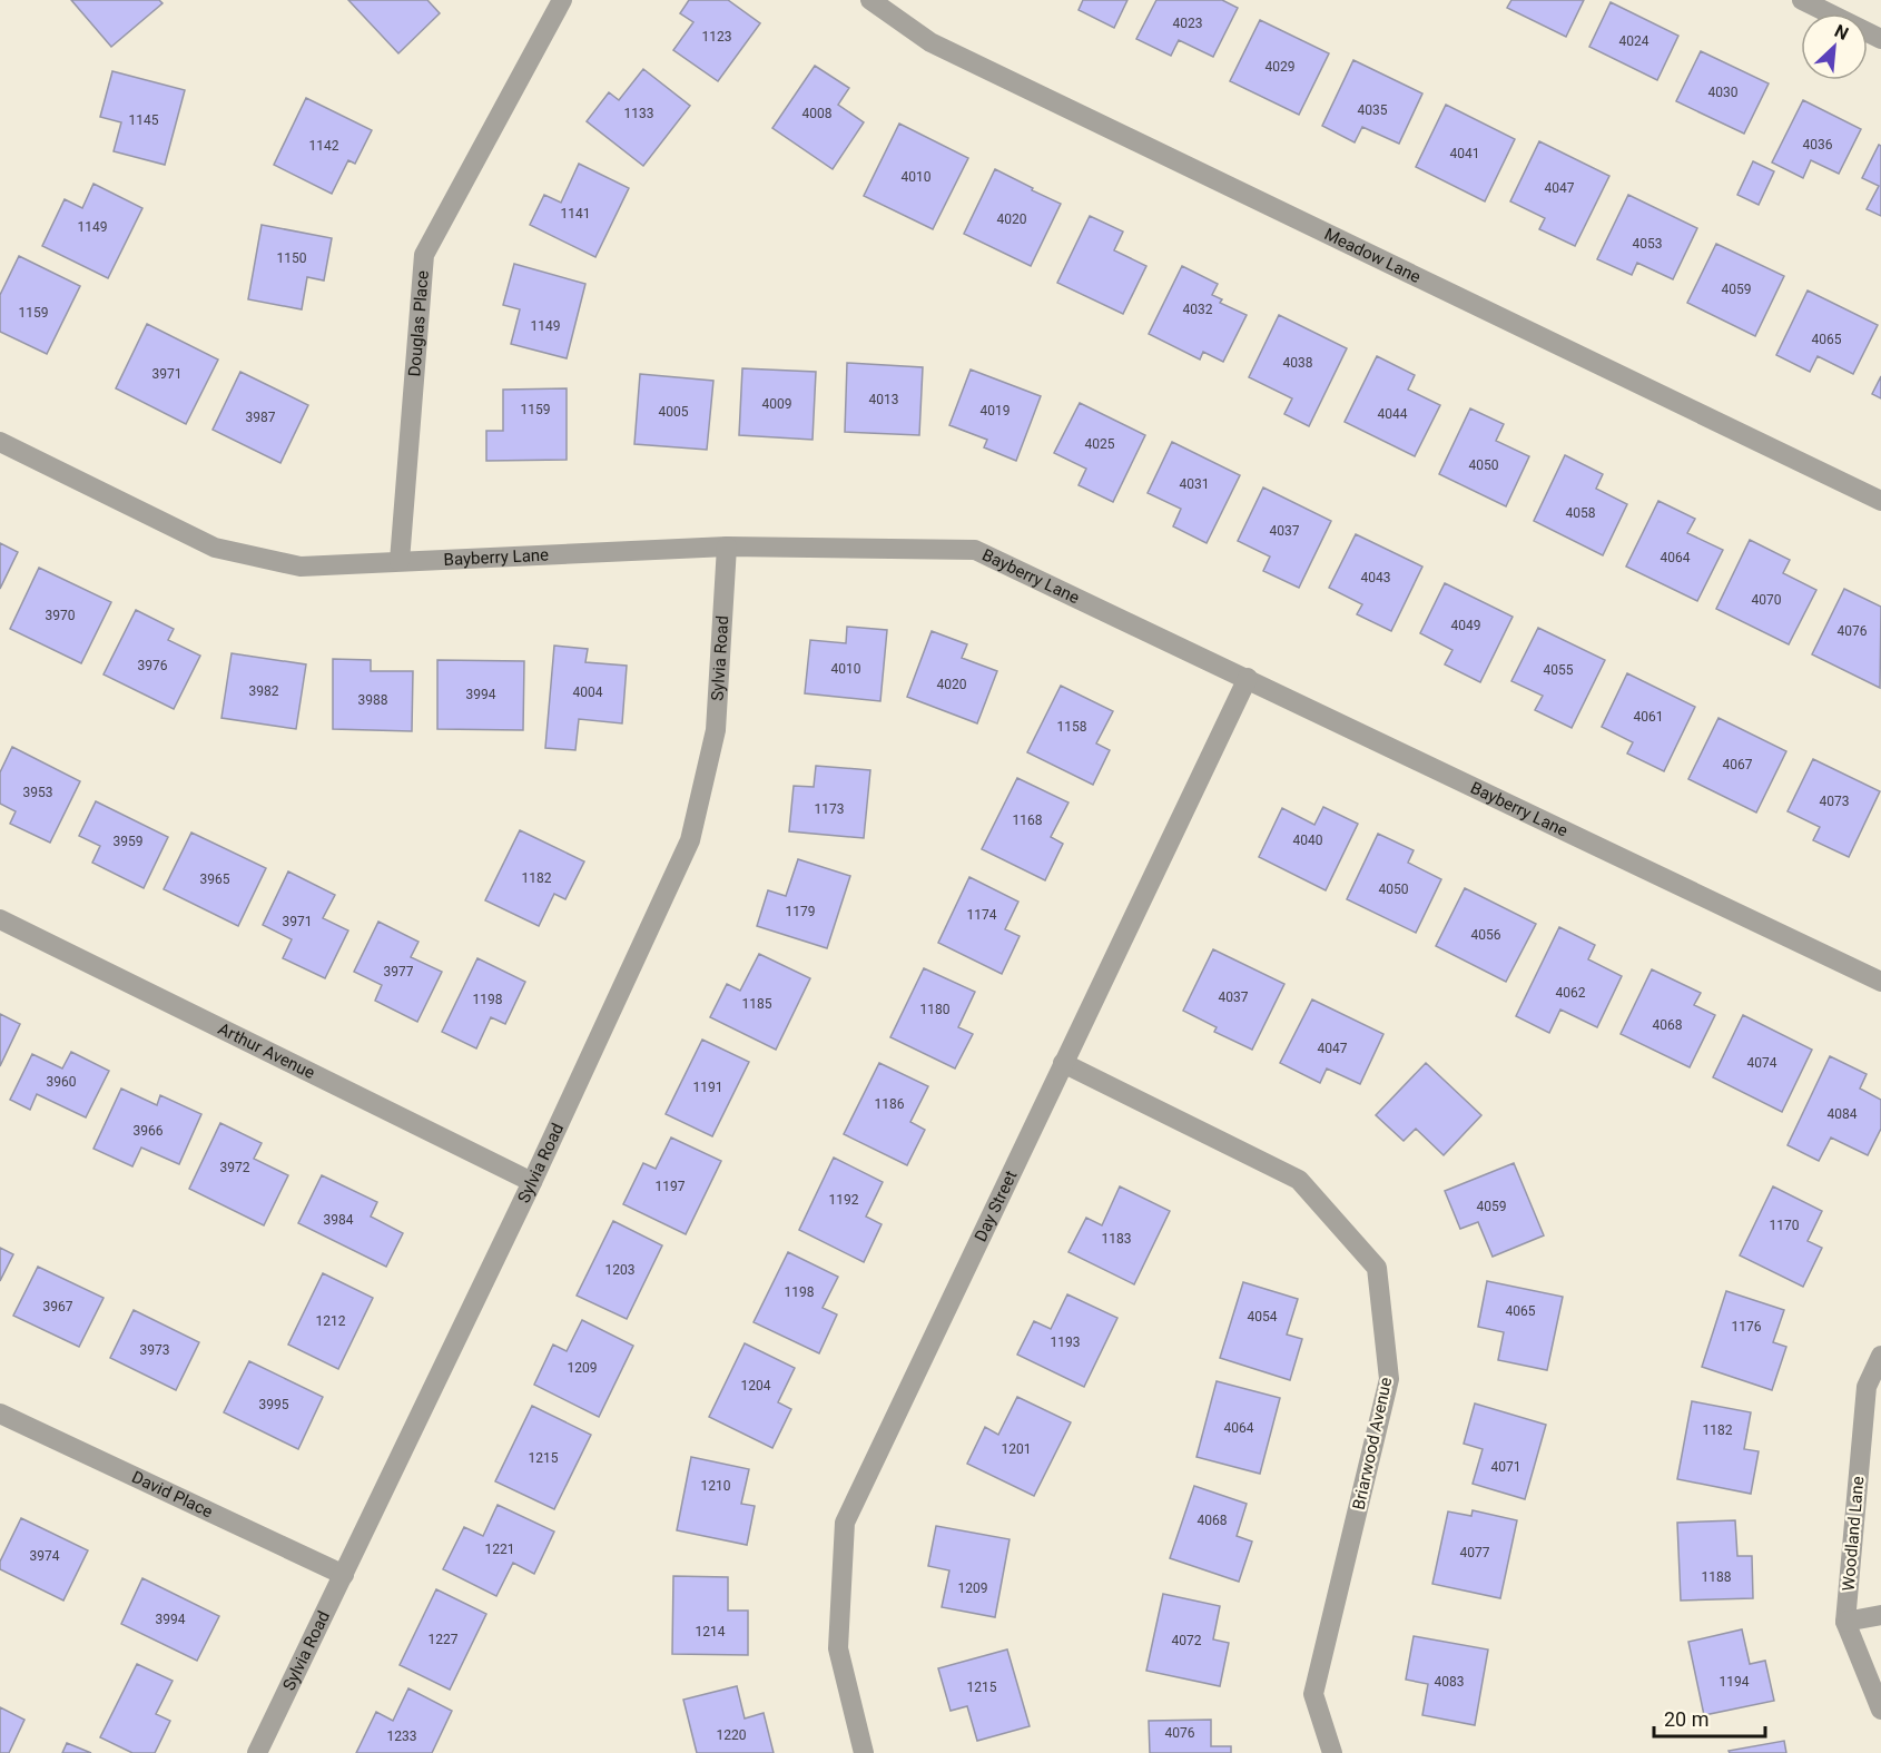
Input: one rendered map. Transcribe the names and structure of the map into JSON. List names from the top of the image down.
{
  "streets": {
    "street": [
      "Meadow Lane",
      "Douglas Place",
      "Bayberry Lane",
      "Sylvia Road",
      "Arthur Avenue",
      "Day Street",
      "Briarwood Avenue",
      "David Place",
      "Woodland Lane"
    ]
  },
  "crossings": [
    ["Douglas Place", "Bayberry Lane"],
    ["Bayberry Lane", "Sylvia Road"],
    ["Bayberry Lane", "Day Street"],
    ["Sylvia Road", "Arthur Avenue"],
    ["Sylvia Road", "David Place"],
    ["Day Street", "Briarwood Avenue"]
  ],
  "house_numbers": [
    "4023",
    "1123",
    "4024",
    "4029",
    "4030",
    "4035",
    "1133",
    "4008",
    "1145",
    "4036",
    "1142",
    "4041",
    "4010",
    "4047",
    "1141",
    "4020",
    "1149",
    "4053",
    "1150",
    "4059",
    "4032",
    "1159",
    "1149",
    "4065",
    "4038",
    "3971",
    "4013",
    "4009",
    "1159",
    "4019",
    "4005",
    "4044",
    "3987",
    "4025",
    "4050",
    "4031",
    "4058",
    "4037",
    "4064",
    "4043",
    "4070",
    "3970",
    "4049",
    "4076",
    "3976",
    "4010",
    "4055",
    "4020",
    "3982",
    "4004",
    "3994",
    "3988",
    "4061",
    "1158",
    "4067",
    "3953",
    "4073",
    "1173",
    "1168",
    "4040",
    "3959",
    "1182",
    "3965",
    "4050",
    "1179",
    "1174",
    "3971",
    "4056",
    "3977",
    "4062",
    "4037",
    "1198",
    "1185",
    "1180",
    "4068",
    "4047",
    "4074",
    "3960",
    "1191",
    "1186",
    "4084",
    "3966",
    "3972",
    "1197",
    "1192",
    "4059",
    "3984",
    "1170",
    "1183",
    "1203",
    "1198",
    "3967",
    "4065",
    "4054",
    "1212",
    "1176",
    "1193",
    "3973",
    "1209",
    "1204",
    "3995",
    "4064",
    "1182",
    "1201",
    "1215",
    "4071",
    "1210",
    "4068",
    "1221",
    "4077",
    "3974",
    "1188",
    "1209",
    "3994",
    "1214",
    "1227",
    "4072",
    "4083",
    "1194",
    "1215",
    "4076",
    "1220",
    "1233"
  ],
  "scale_bar": "20 m",
  "north": "top right"
}
